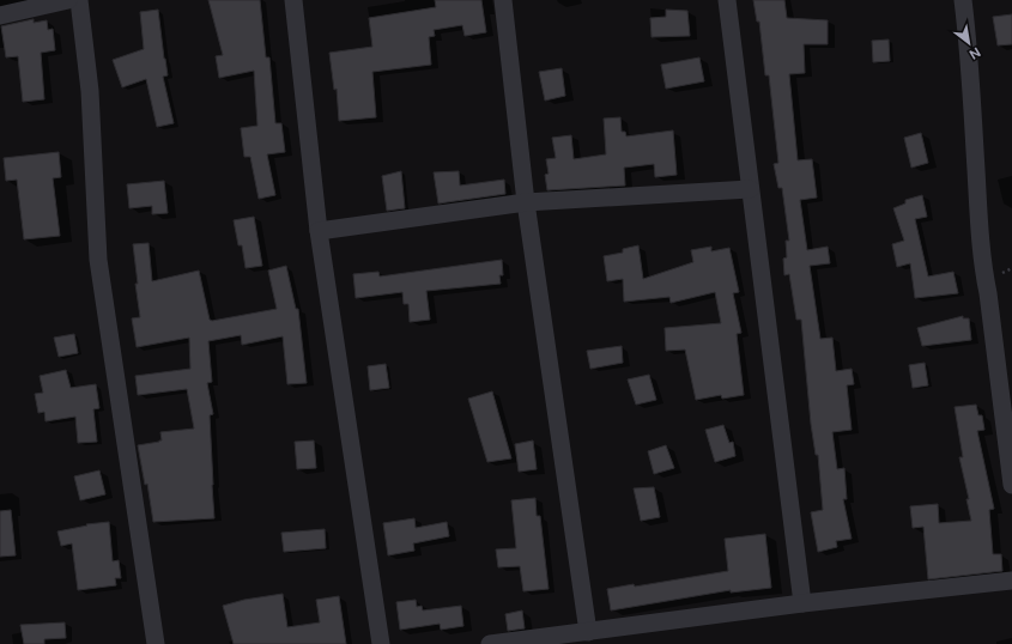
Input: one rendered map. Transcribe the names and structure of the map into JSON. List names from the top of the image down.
{
  "north": "bottom right"
}
